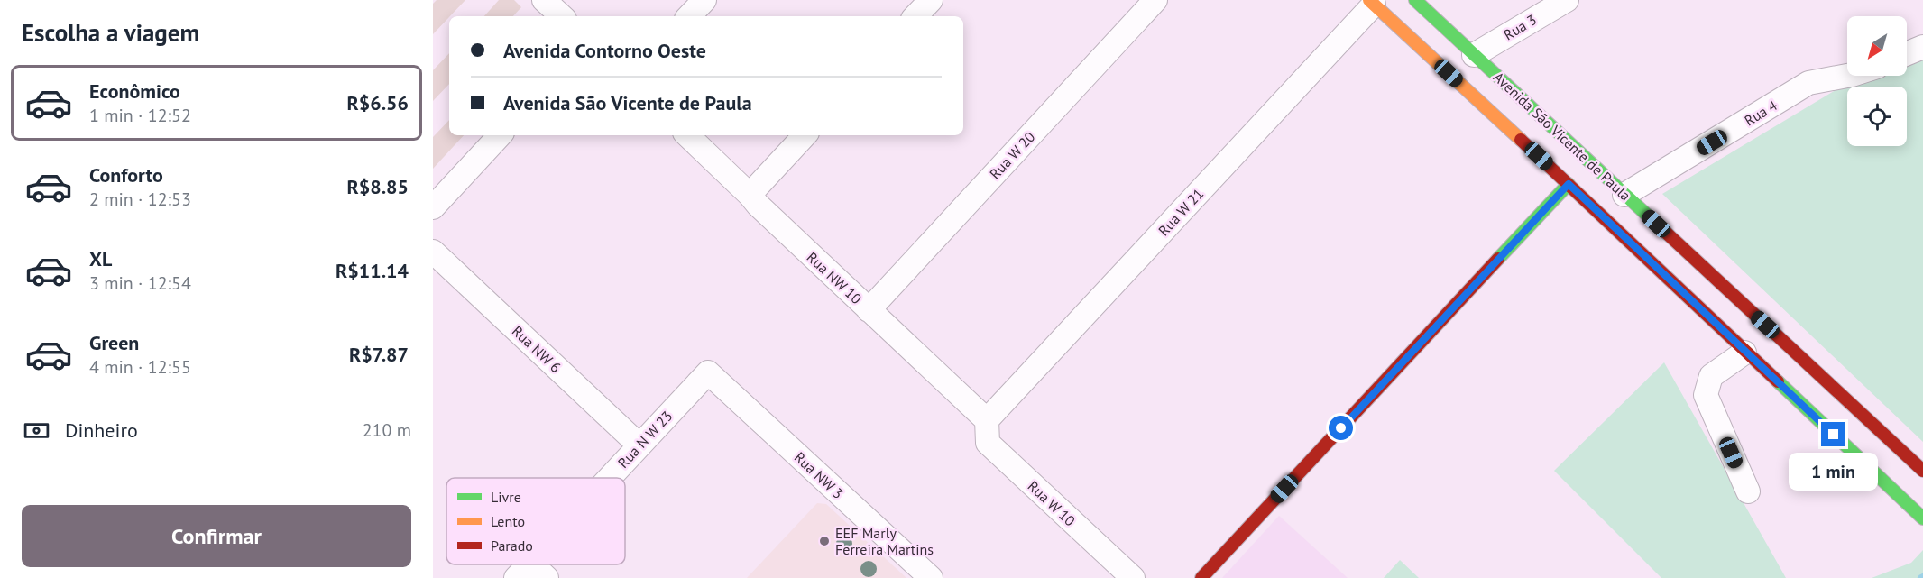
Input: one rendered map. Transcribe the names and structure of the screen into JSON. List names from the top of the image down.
{
  "streets": {
    "main road": ["Avenida São Vicente de Paula"],
    "street": [
      "Rua 3",
      "Rua 4",
      "Rua W 20",
      "Rua W 21",
      "Rua NW 10",
      "Rua NW 6",
      "Rua N W 23",
      "Rua NW 3",
      "Rua W 10"
    ]
  },
  "crossings": [
    ["Rua 3", "Avenida São Vicente de Paula"],
    ["Rua 4", "Avenida São Vicente de Paula"],
    ["Avenida São Vicente de Paula", "Rua W 21"],
    ["Rua W 20", "Rua NW 10"],
    ["Rua W 21", "Rua NW 10"],
    ["Rua W 21", "Rua W 10"],
    ["Rua NW 10", "Rua W 10"],
    ["Rua NW 6", "Rua N W 23"],
    ["Rua N W 23", "Rua NW 3"]
  ],
  "places": ["EEF Marly Ferreira Martins"],
  "legend": ["Livre", "Lento", "Parado"],
  "north": "bottom left",
  "page": {
    "heading": "Escolha a viagem",
    "banner": ["Avenida Contorno Oeste", "Avenida São Vicente de Paula"],
    "list": [
      {
        "name": "Econômico",
        "note": "1 min · 12:52",
        "value": "R$6.56"
      },
      {
        "name": "Conforto",
        "note": "2 min · 12:53",
        "value": "R$8.85"
      },
      {
        "name": "XL",
        "note": "3 min · 12:54",
        "value": "R$11.14"
      },
      {
        "name": "Green",
        "note": "4 min · 12:55",
        "value": "R$7.87"
      }
    ],
    "pay": ["Dinheiro", "210 m"],
    "bubble": "1 min",
    "buttons": "Confirmar"
  }
}
